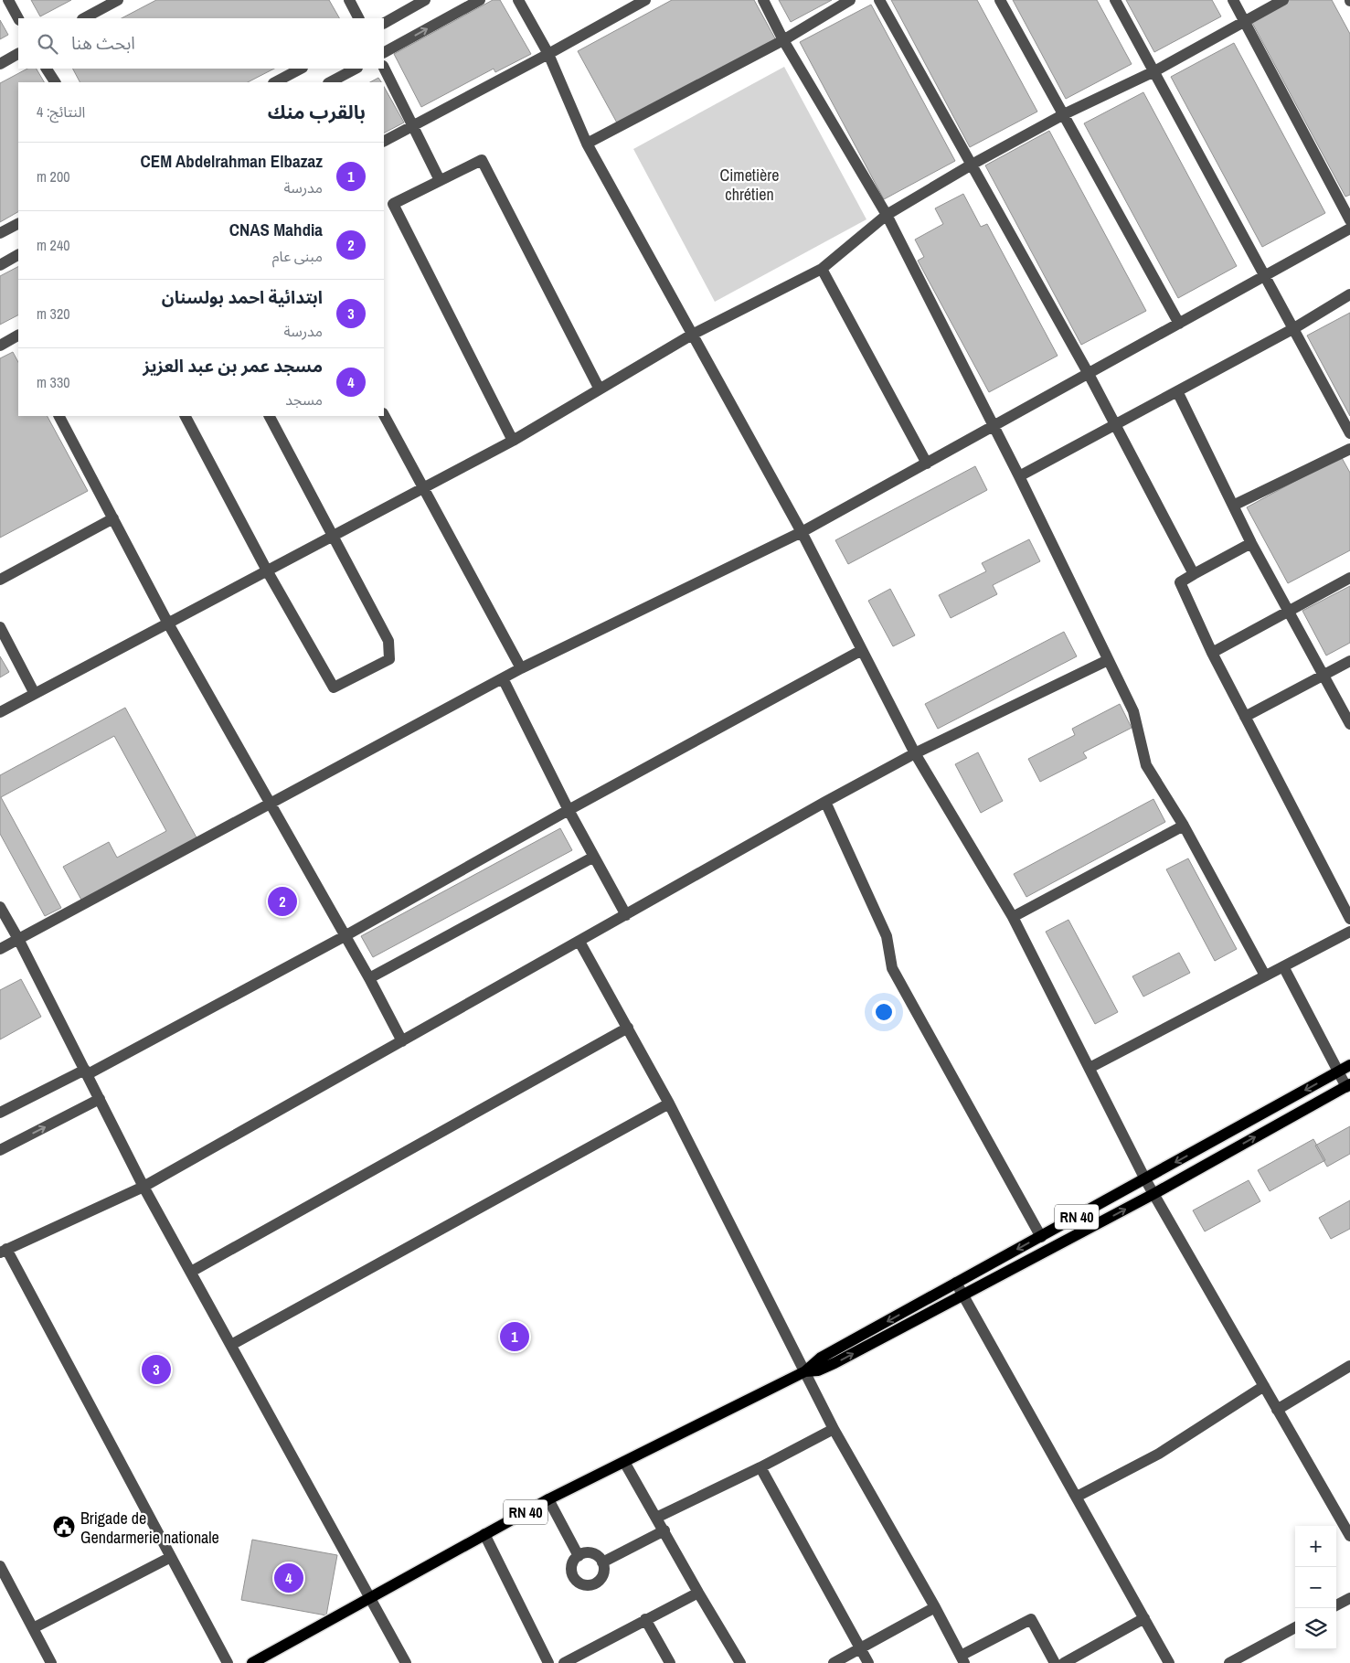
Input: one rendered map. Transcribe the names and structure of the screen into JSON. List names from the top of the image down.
{
  "streets": {
    "main road": ["RN 40"]
  },
  "parks": ["Cimetière chrétien"],
  "places": {
    "public building": ["Brigade de Gendarmerie nationale"]
  },
  "page": {
    "search": "ابحث هنا",
    "heading": ["بالقرب منك", "النتائج: 4"],
    "list": [
      {
        "mark": "1",
        "name": "CEM Abdelrahman Elbazaz",
        "note": "مدرسة",
        "value": "200 m"
      },
      {
        "mark": "2",
        "name": "CNAS Mahdia",
        "note": "مبنى عام",
        "value": "240 m"
      },
      {
        "mark": "3",
        "name": "ابتدائية احمد بولسنان",
        "note": "مدرسة",
        "value": "320 m"
      },
      {
        "mark": "4",
        "name": "مسجد عمر بن عبد العزيز",
        "note": "مسجد",
        "value": "330 m"
      }
    ],
    "pins": [
      "2",
      "1",
      "3",
      "4"
    ],
    "map_buttons": ["+", "−"]
  }
}
